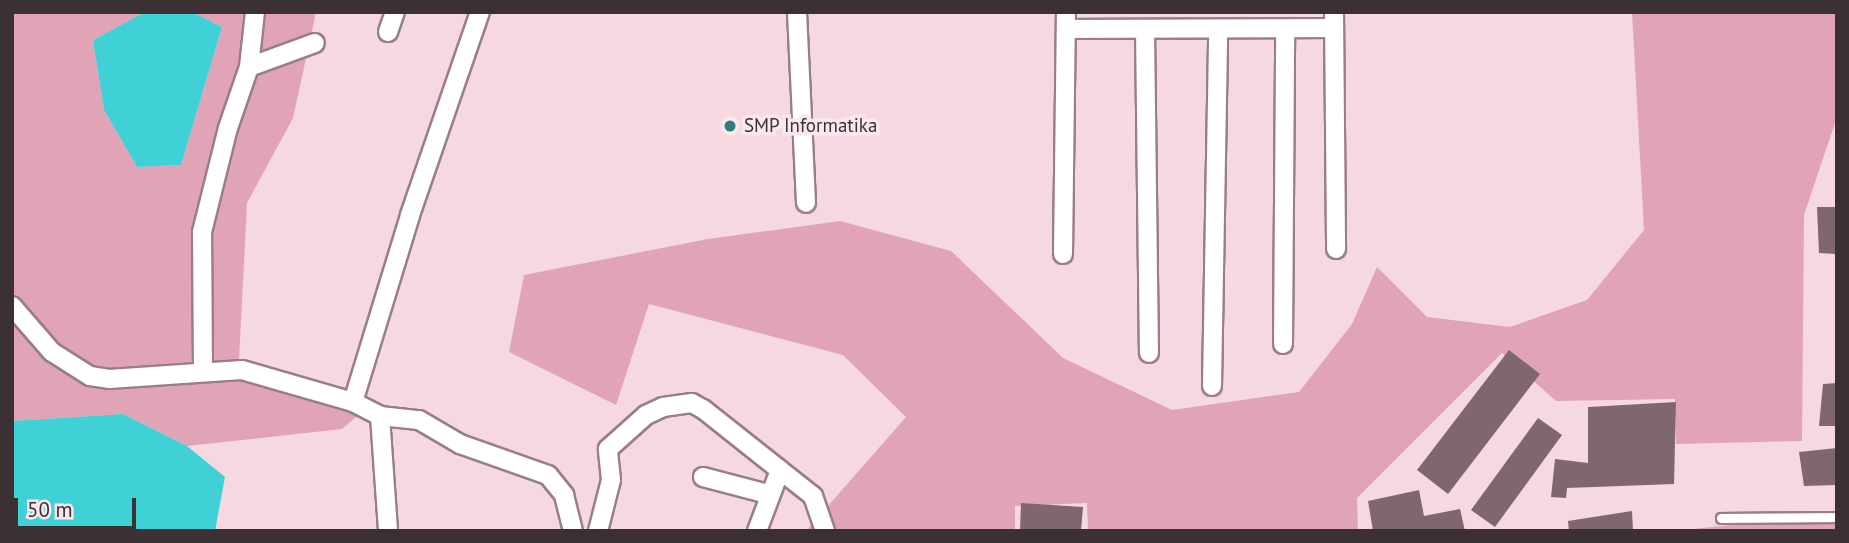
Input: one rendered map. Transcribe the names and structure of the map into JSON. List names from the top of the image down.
{
  "places": ["SMP Informatika"],
  "scale_bar": "50 m"
}
